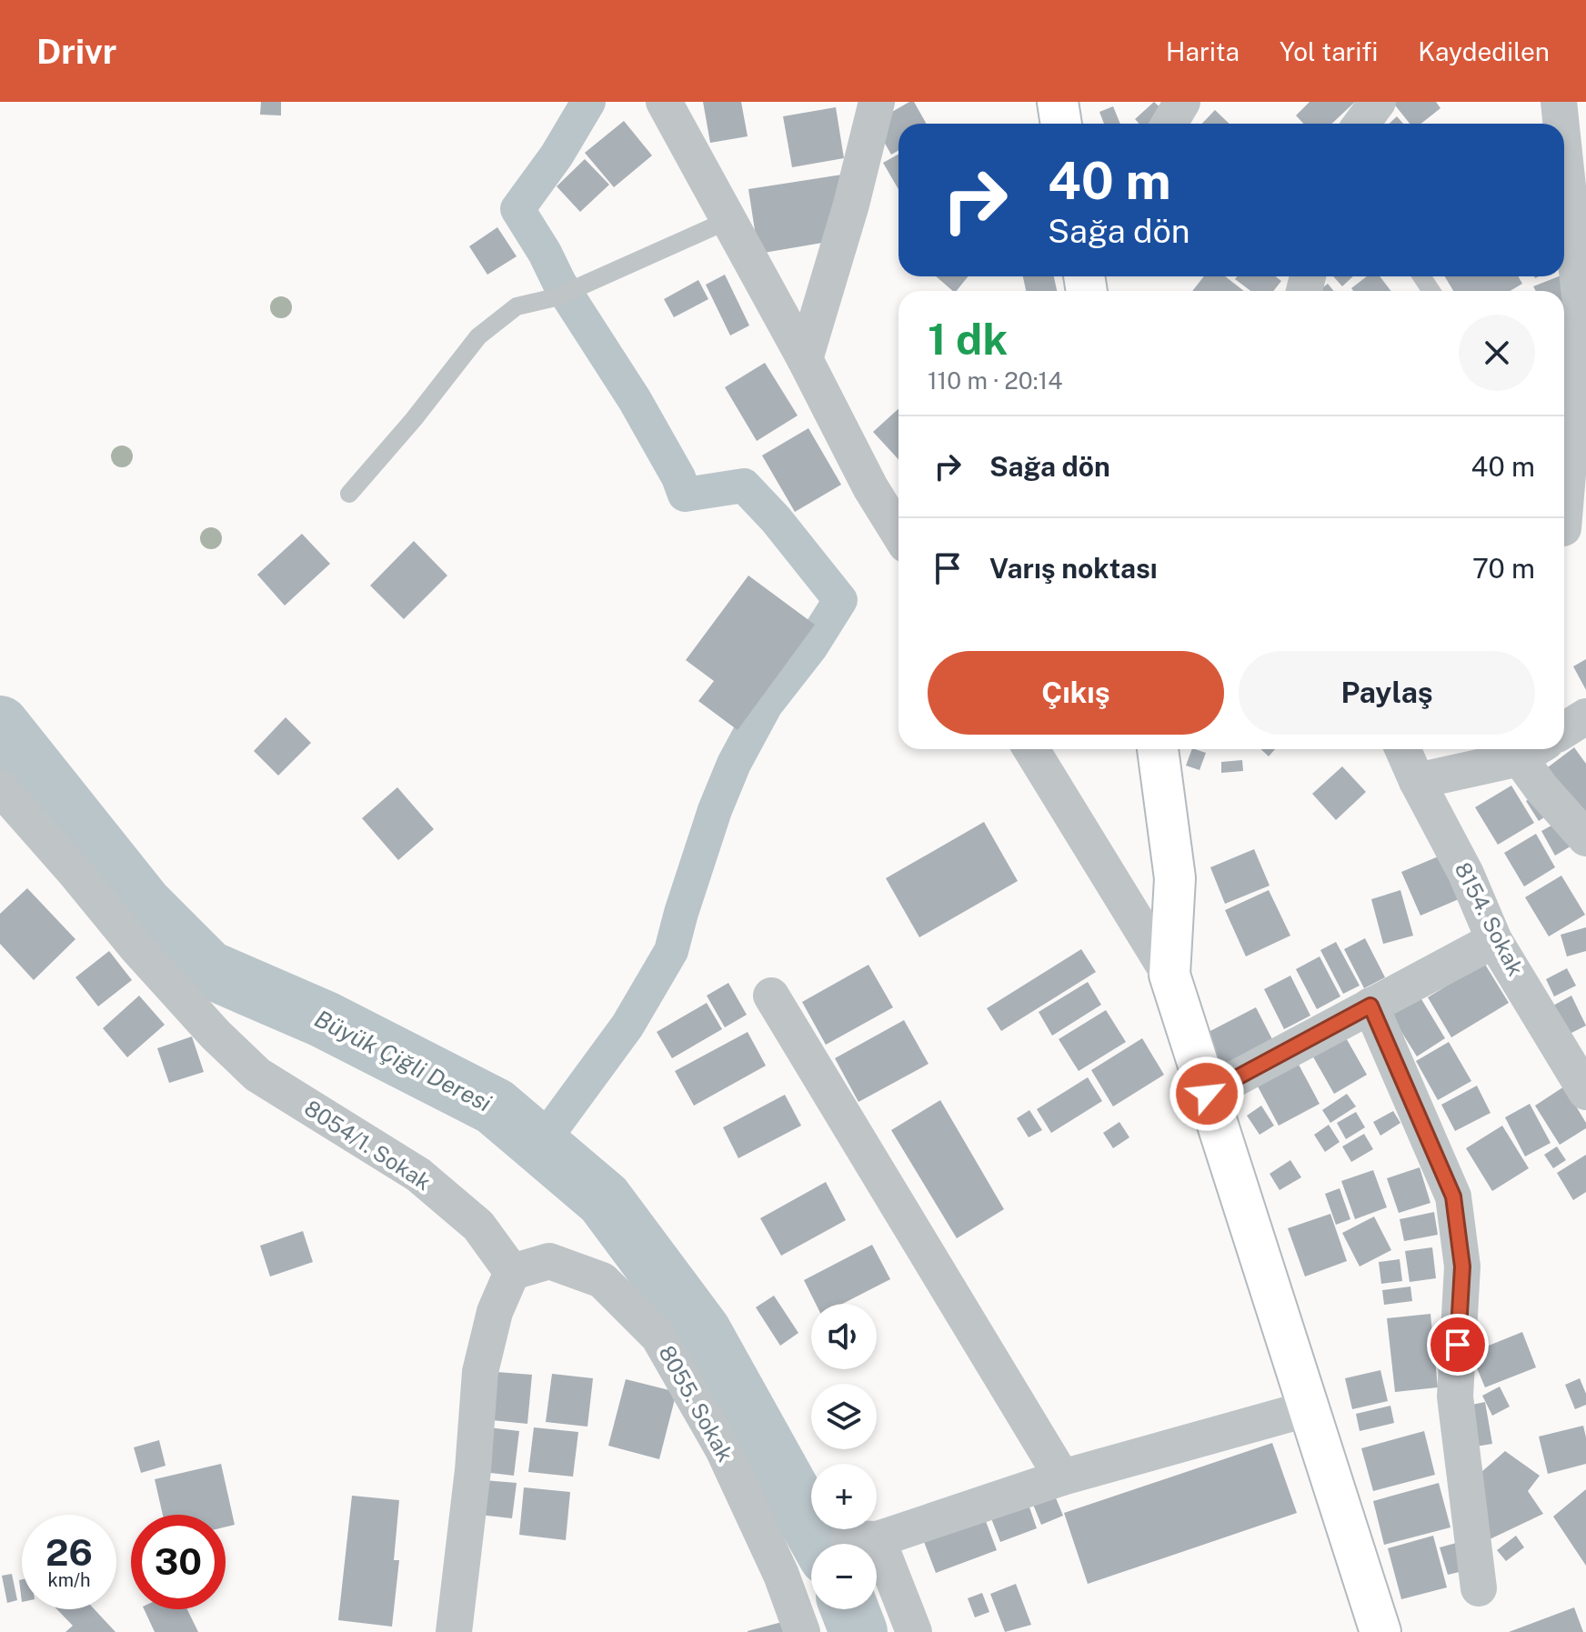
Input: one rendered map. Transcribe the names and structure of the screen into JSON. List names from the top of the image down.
{
  "streets": {
    "street": ["8154. Sokak", "8054/1. Sokak", "8055. Sokak"]
  },
  "crossings": [
    ["8054/1. Sokak", "8055. Sokak"]
  ],
  "water": ["Büyük Çiğli Deresi"],
  "page": {
    "header": "Drivr",
    "nav": ["Harita", "Yol tarifi", "Kaydedilen"],
    "turn": ["40 m", "Sağa dön"],
    "heading": ["1 dk", "110 m · 20:14"],
    "list": [
      {
        "name": "Sağa dön",
        "value": "40 m"
      },
      {
        "name": "Varış noktası",
        "value": "70 m"
      }
    ],
    "buttons": ["Çıkış", "Paylaş"],
    "map_buttons": ["+", "−"],
    "speed": "26 km/h",
    "limit": "30"
  }
}
